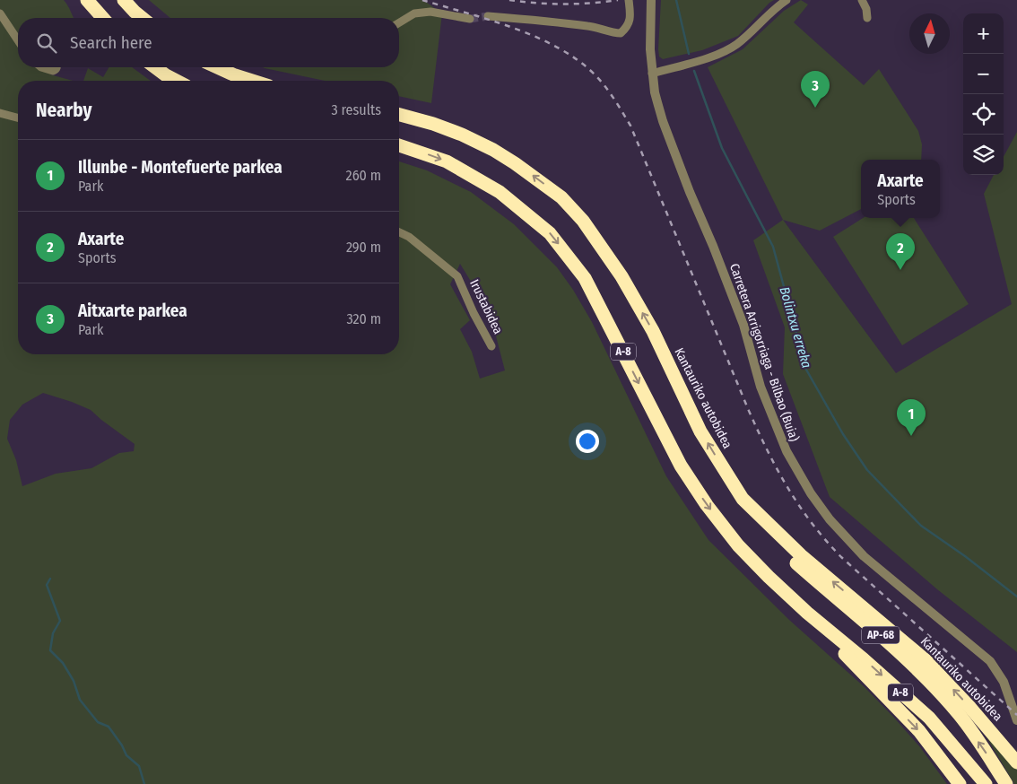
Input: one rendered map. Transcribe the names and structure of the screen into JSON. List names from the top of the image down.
{
  "streets": {
    "highway": ["A-8", "Kantauriko autobidea", "AP-68"],
    "street": ["Irustabidea", "Carretera Arrigorriaga - Bilbao (Buia)"]
  },
  "crossings": [
    ["Kantauriko autobidea", "AP-68"]
  ],
  "water": ["Bolintxu erreka"],
  "north": "top",
  "page": {
    "map_buttons": ["+", "−"],
    "search": "Search here",
    "pins": ["3", "2", "1"],
    "heading": ["Nearby", "3 results"],
    "list": [
      {
        "mark": "1",
        "name": "Illunbe - Montefuerte parkea",
        "note": "Park",
        "value": "260 m"
      },
      {
        "mark": "2",
        "name": "Axarte",
        "note": "Sports",
        "value": "290 m"
      },
      {
        "mark": "3",
        "name": "Aitxarte parkea",
        "note": "Park",
        "value": "320 m"
      }
    ],
    "popup": ["Axarte", "Sports"]
  }
}
